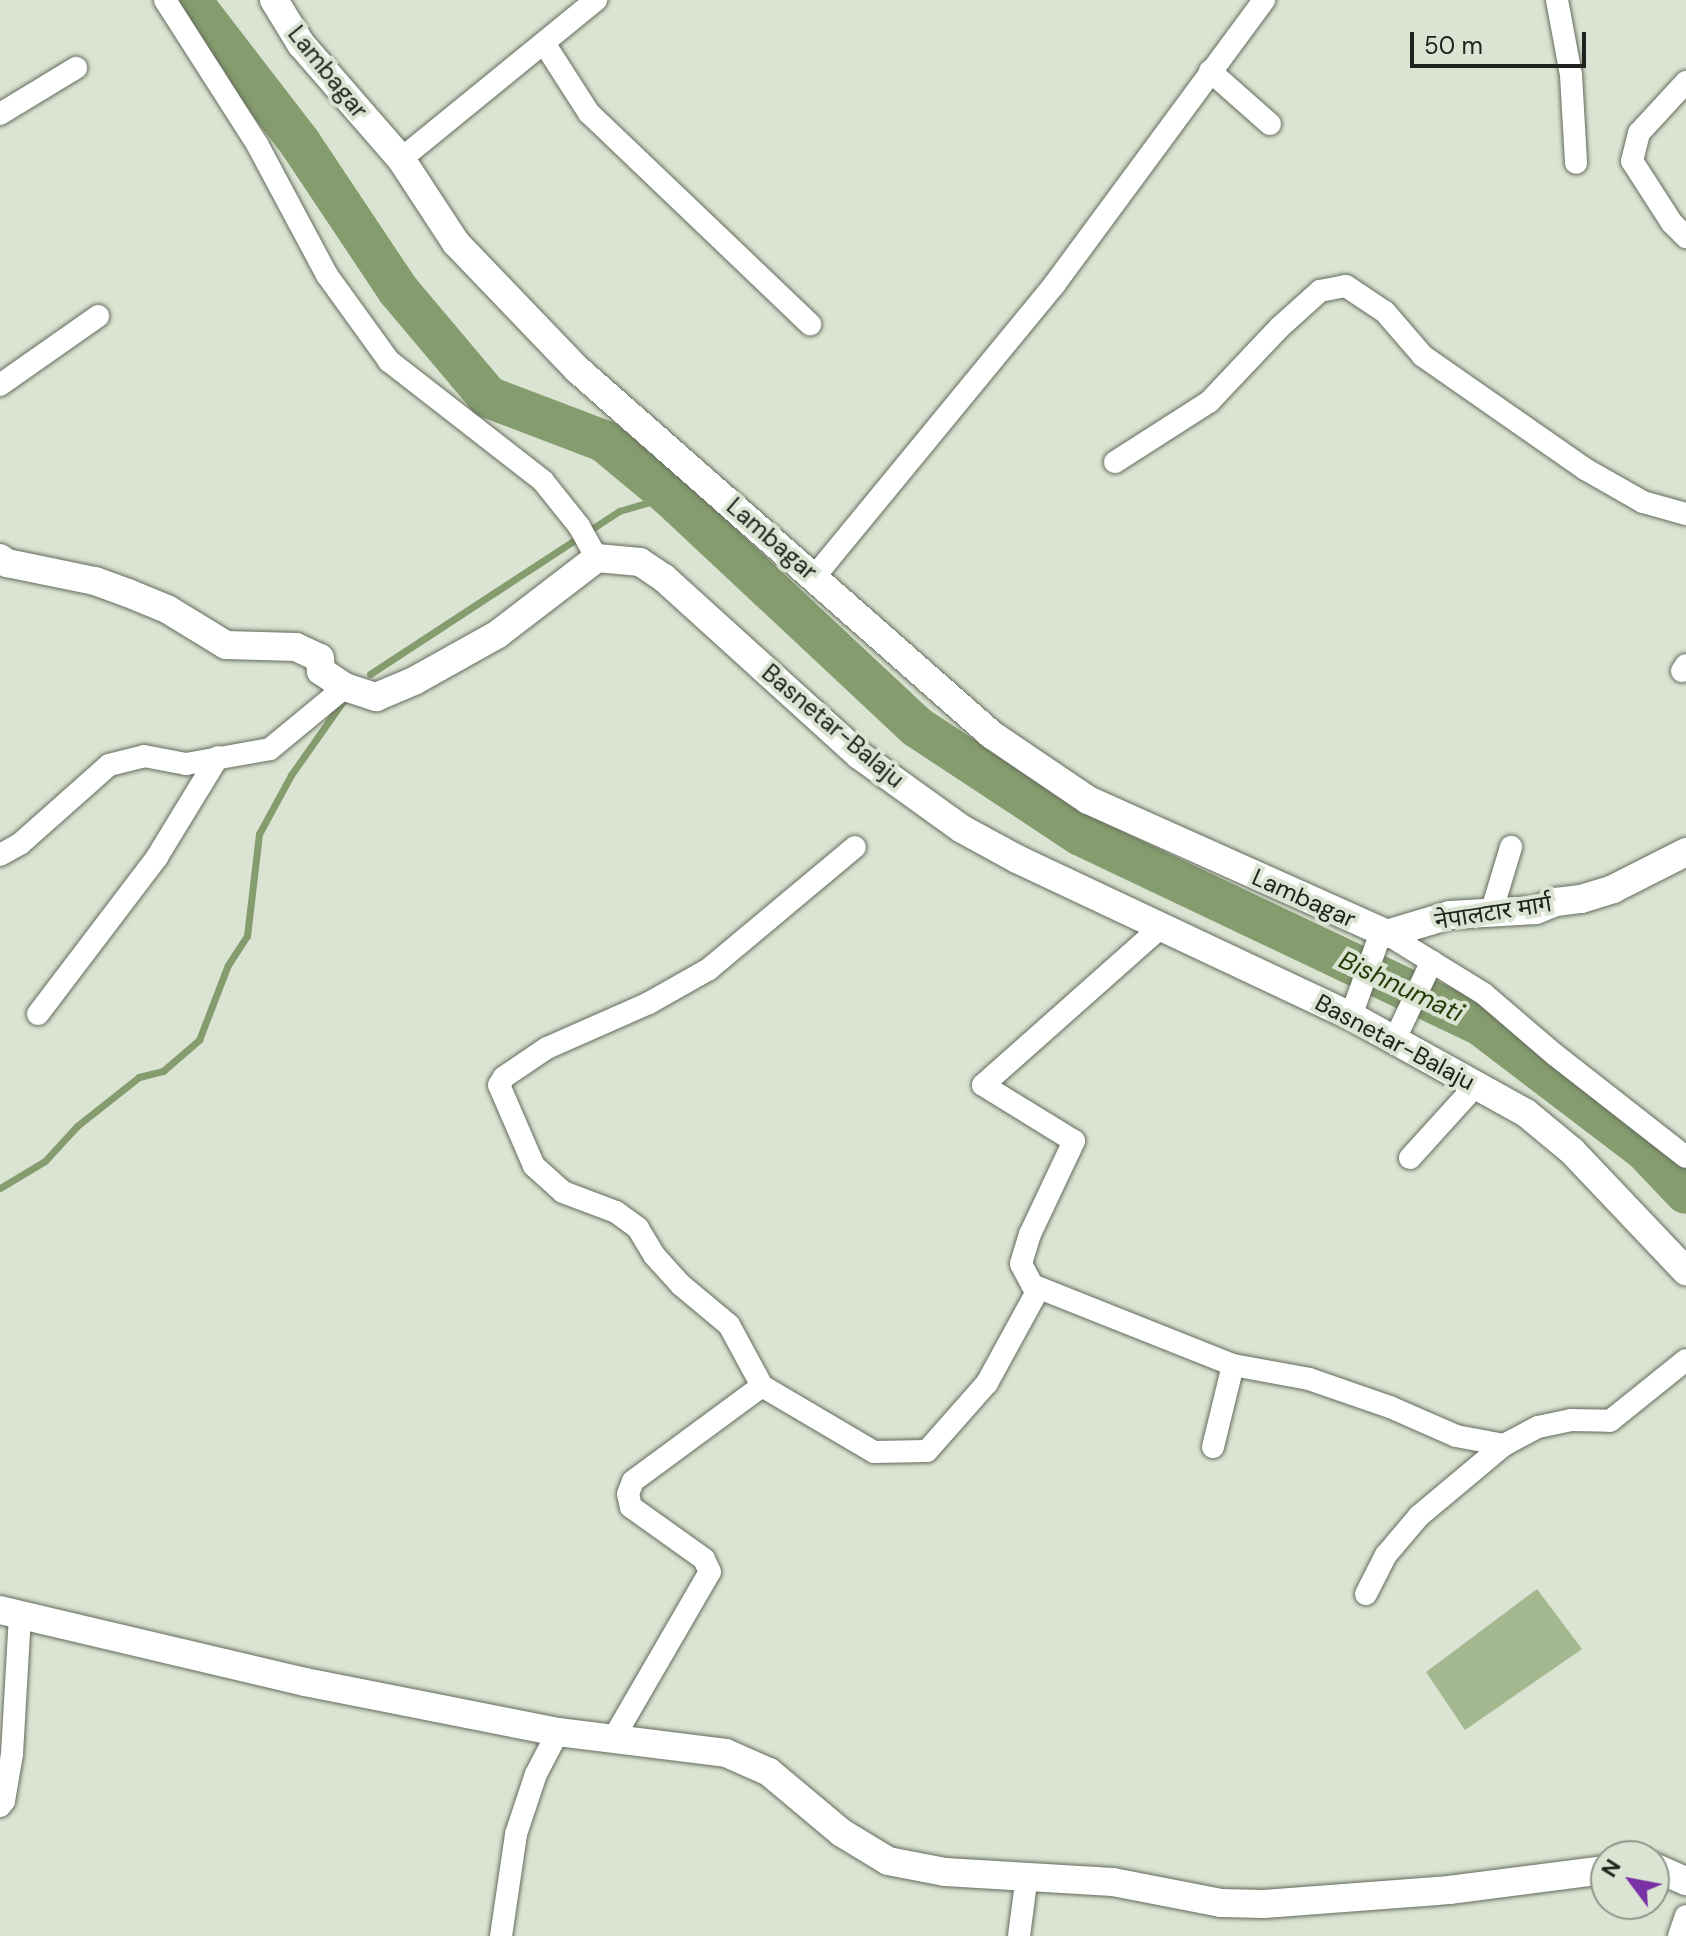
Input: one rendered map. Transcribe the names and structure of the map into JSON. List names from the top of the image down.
{
  "streets": {
    "street": ["Lambagar", "Basnetar-Balaju", "नेपालटार मार्ग"]
  },
  "crossings": [
    ["Lambagar", "नेपालटार मार्ग"]
  ],
  "water": ["Bishnumati"],
  "scale_bar": "50 m",
  "north": "top left"
}
